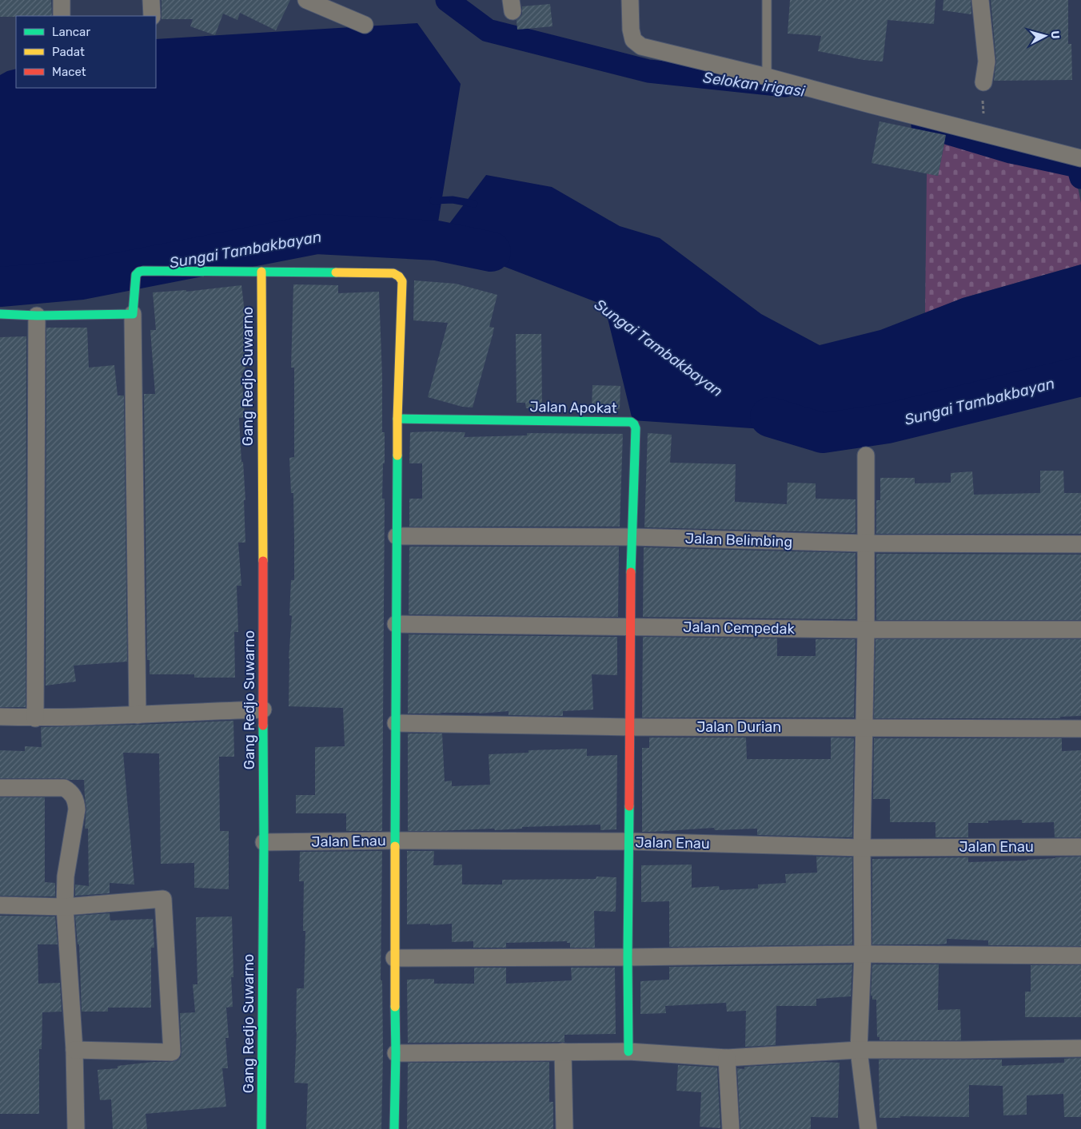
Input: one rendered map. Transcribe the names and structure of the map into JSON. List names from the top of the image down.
{
  "streets": {
    "street": [
      "Gang Redjo Suwarno",
      "Jalan Apokat",
      "Jalan Belimbing",
      "Jalan Cempedak",
      "Jalan Durian",
      "Jalan Enau"
    ]
  },
  "crossings": [
    ["Gang Redjo Suwarno", "Jalan Enau"],
    ["Jalan Apokat", "Jalan Belimbing"]
  ],
  "water": ["Selokan irigasi", "Sungai Tambakbayan"],
  "legend": ["Lancar", "Padat", "Macet"],
  "north": "right"
}
